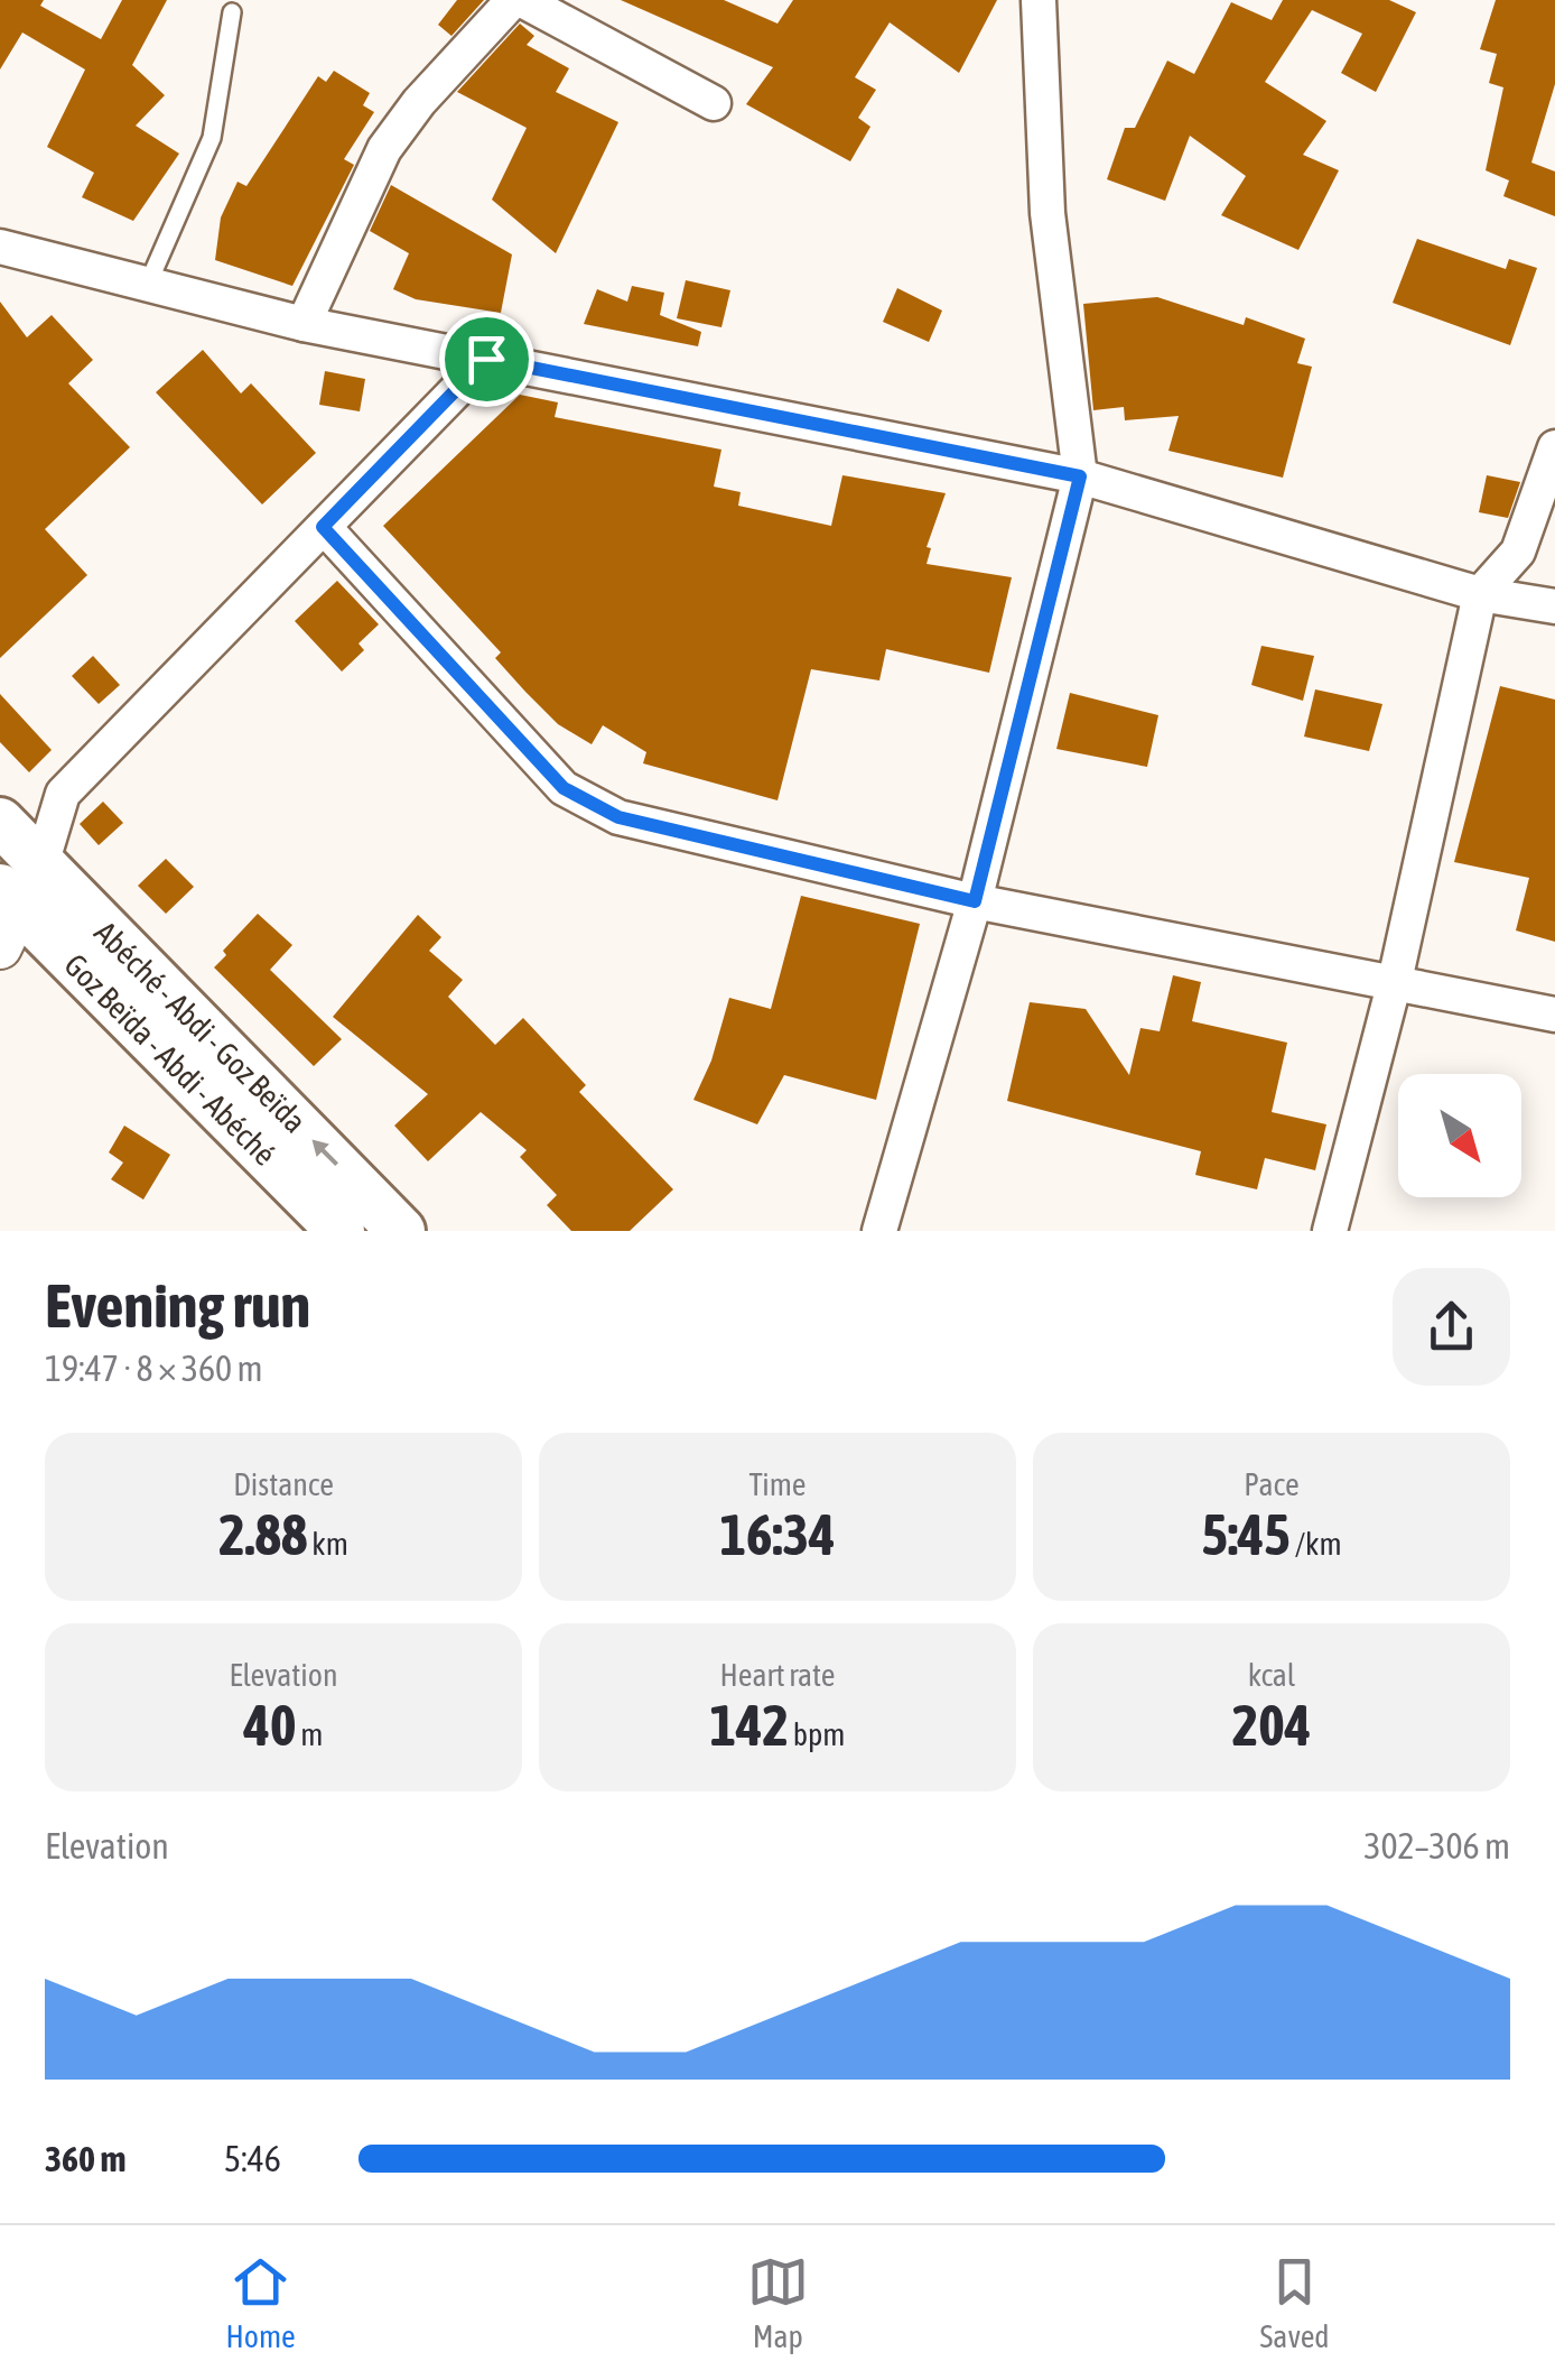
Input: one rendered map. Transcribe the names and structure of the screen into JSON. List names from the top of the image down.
{
  "streets": {
    "main road": ["Abéché - Abdi - Goz Beïda", "Goz Beïda - Abdi - Abéché"]
  },
  "one_way": ["Abéché - Abdi - Goz Beïda"],
  "north": "bottom right",
  "page": {
    "heading": ["Evening run", "19:47 · 8 × 360 m"],
    "stats": [
      ["Distance", "2.88 km"],
      ["Time", "16:34"],
      ["Pace", "5:45 /km"],
      ["Elevation", "40 m"],
      ["Heart rate", "142 bpm"],
      ["kcal", "204"]
    ],
    "chart": ["Elevation", "302–306 m"],
    "list": [
      {
        "name": "360 m",
        "note": "5:46"
      }
    ],
    "tabs": ["Home", "Map", "Saved"]
  }
}
